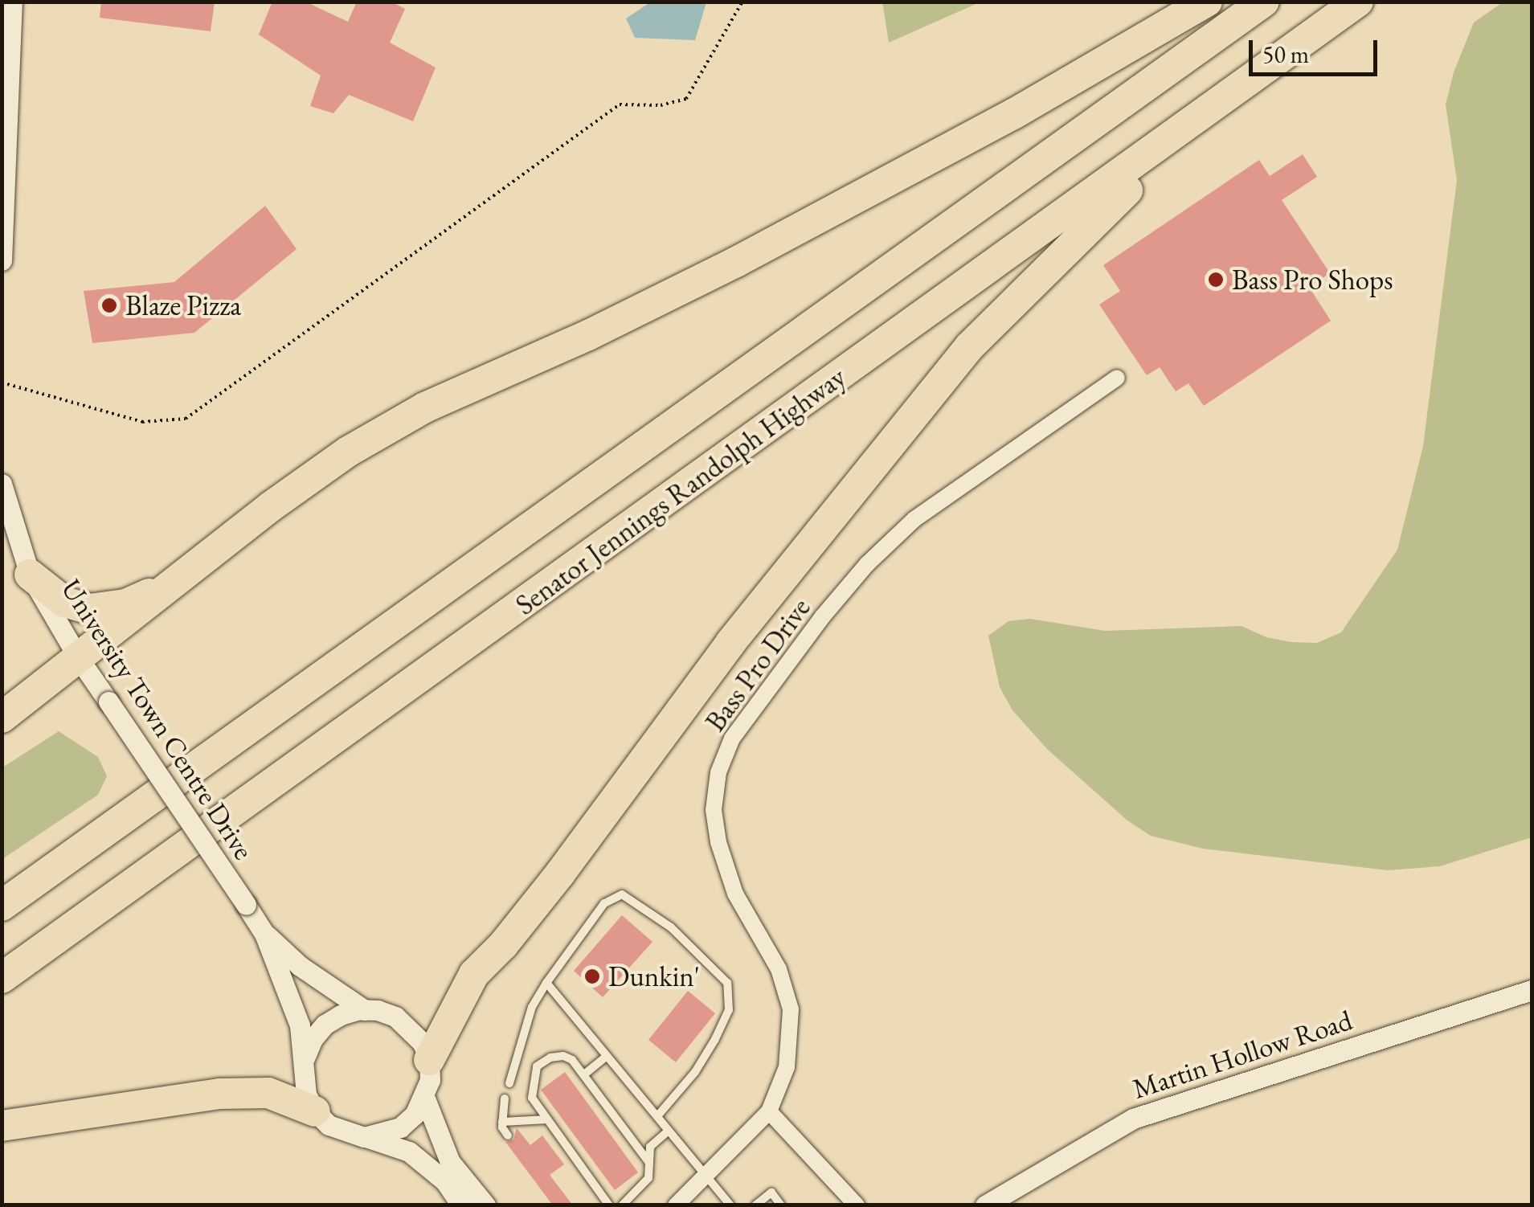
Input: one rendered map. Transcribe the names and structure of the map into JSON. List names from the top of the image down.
{
  "streets": {
    "highway": ["Senator Jennings Randolph Highway"],
    "street": ["Bass Pro Drive", "University Town Centre Drive", "Martin Hollow Road"]
  },
  "places": ["Bass Pro Shops", "Blaze Pizza", "Dunkin'"],
  "scale_bar": "50 m"
}
